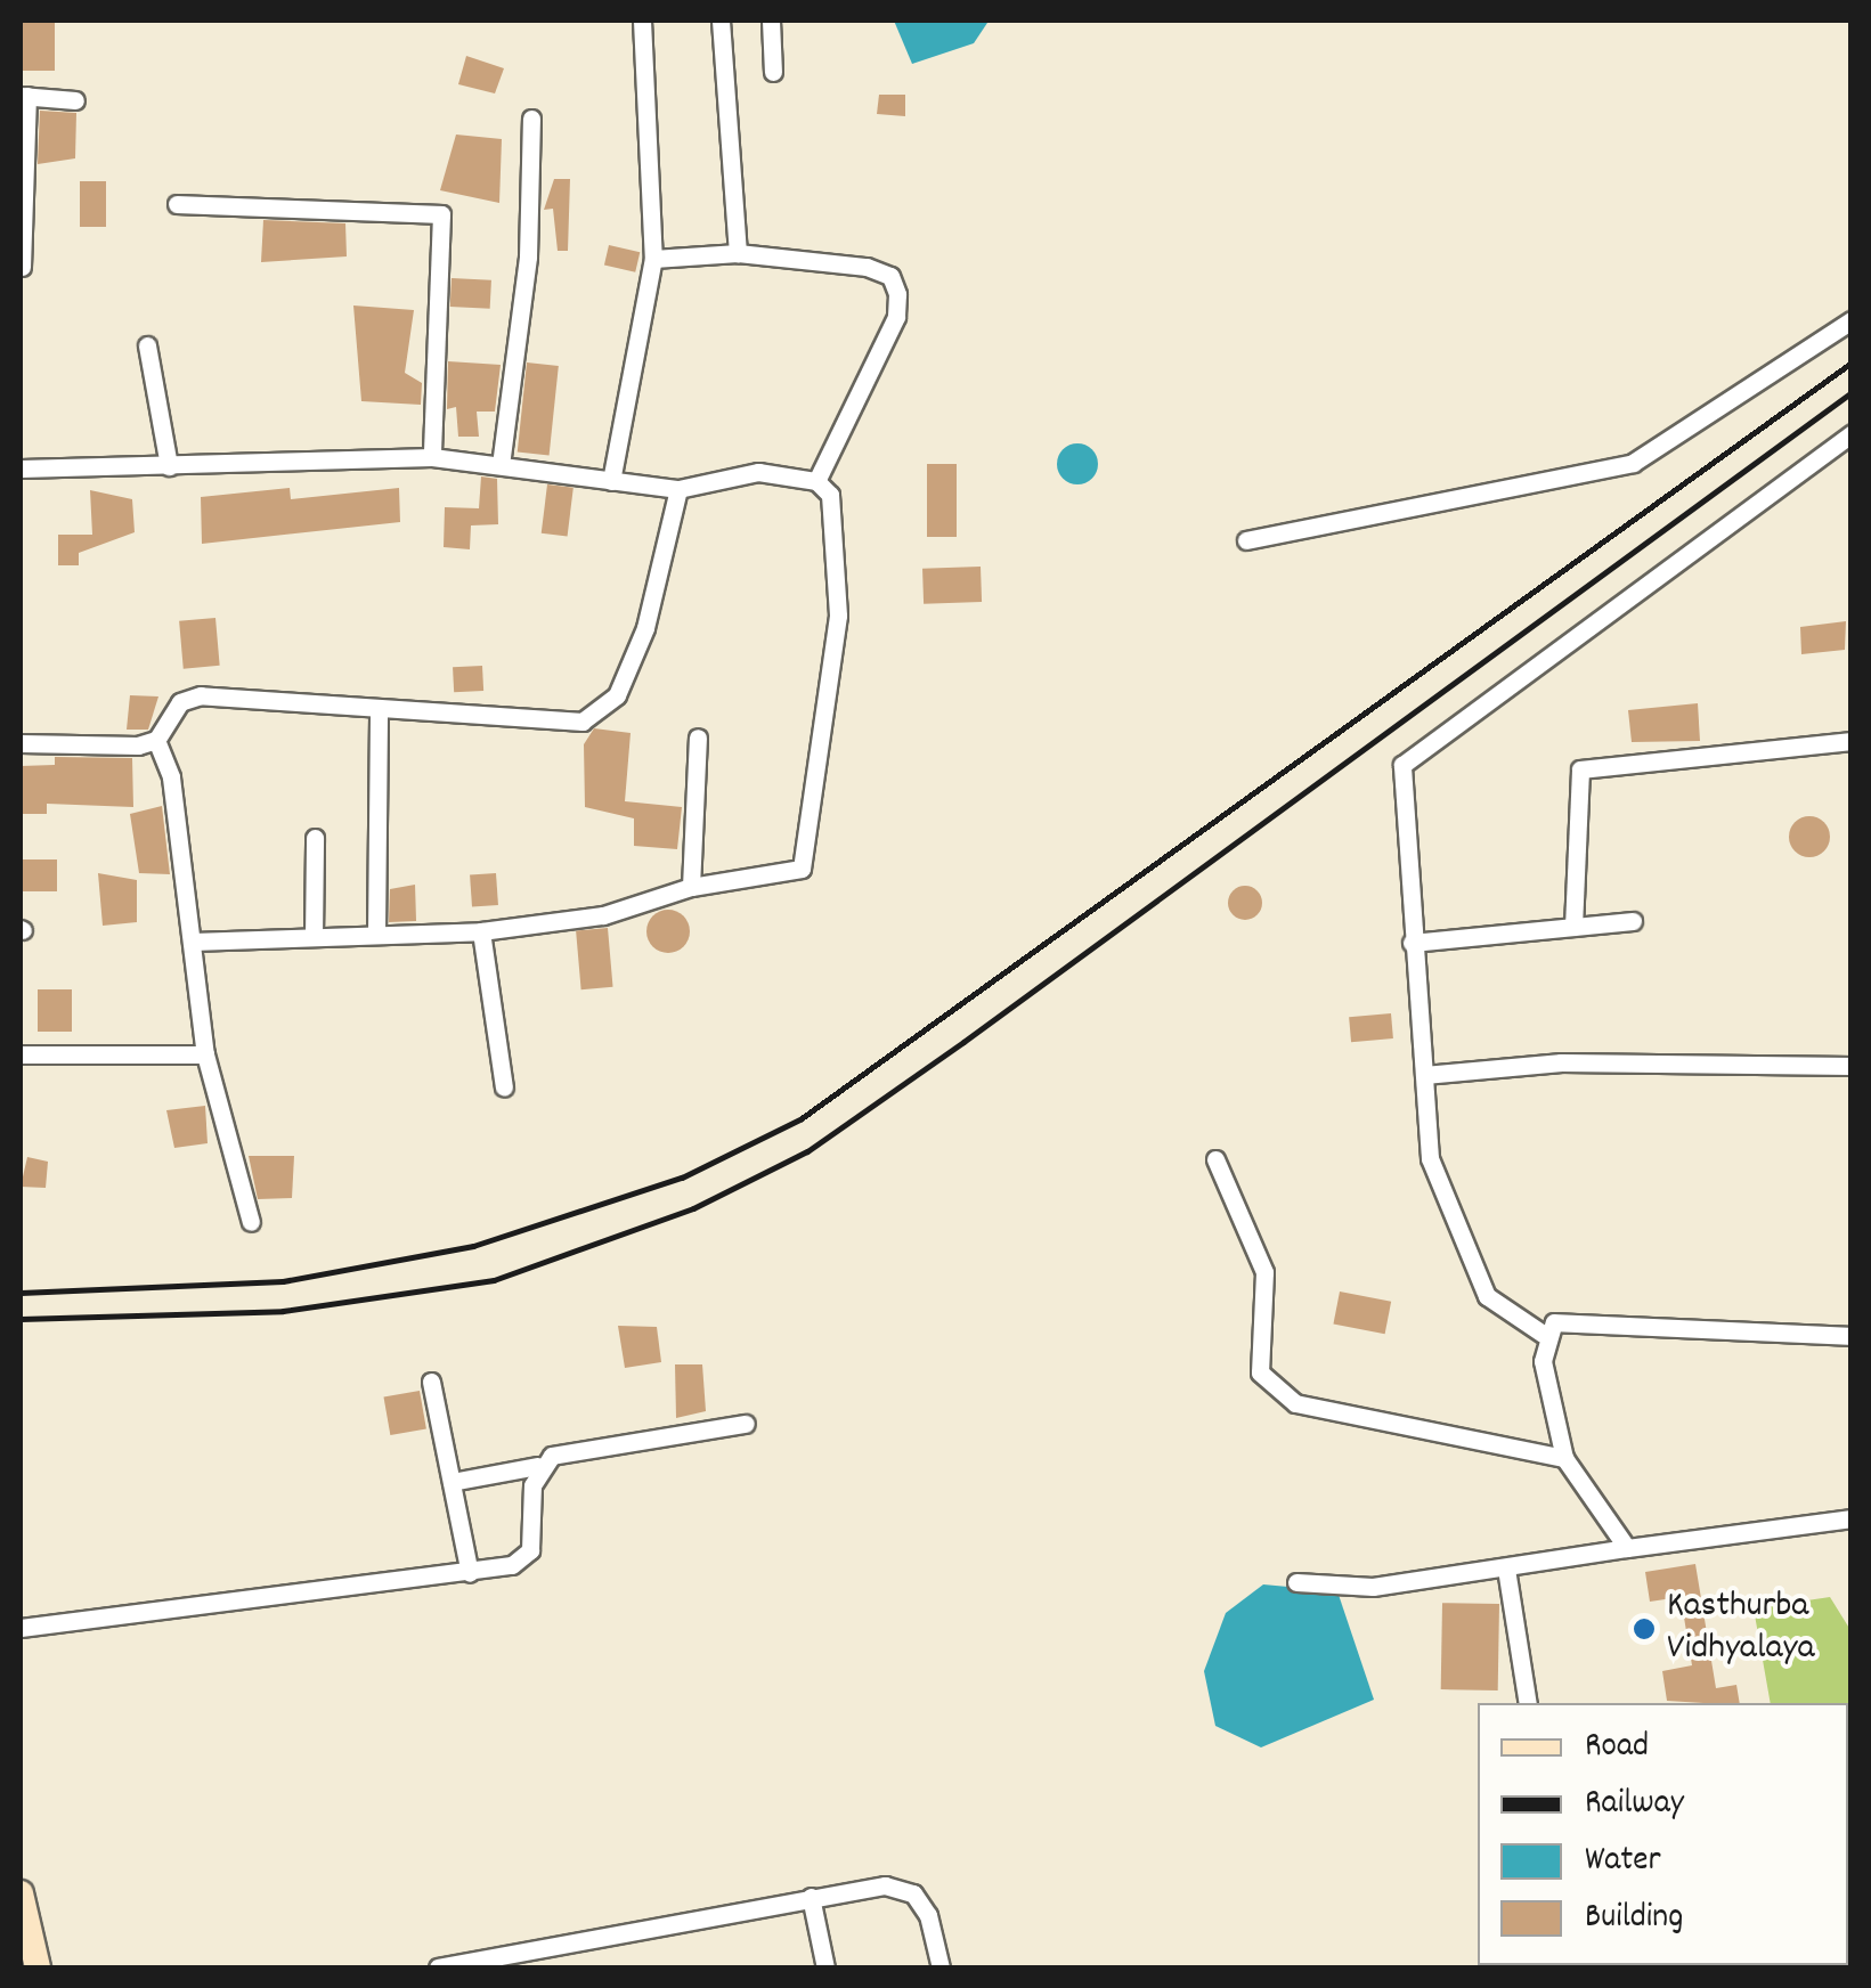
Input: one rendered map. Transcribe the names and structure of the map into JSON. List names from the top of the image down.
{
  "places": ["Kasthurba Vidhyalaya"],
  "legend": [
    "Road",
    "Railway",
    "Water",
    "Building"
  ]
}
